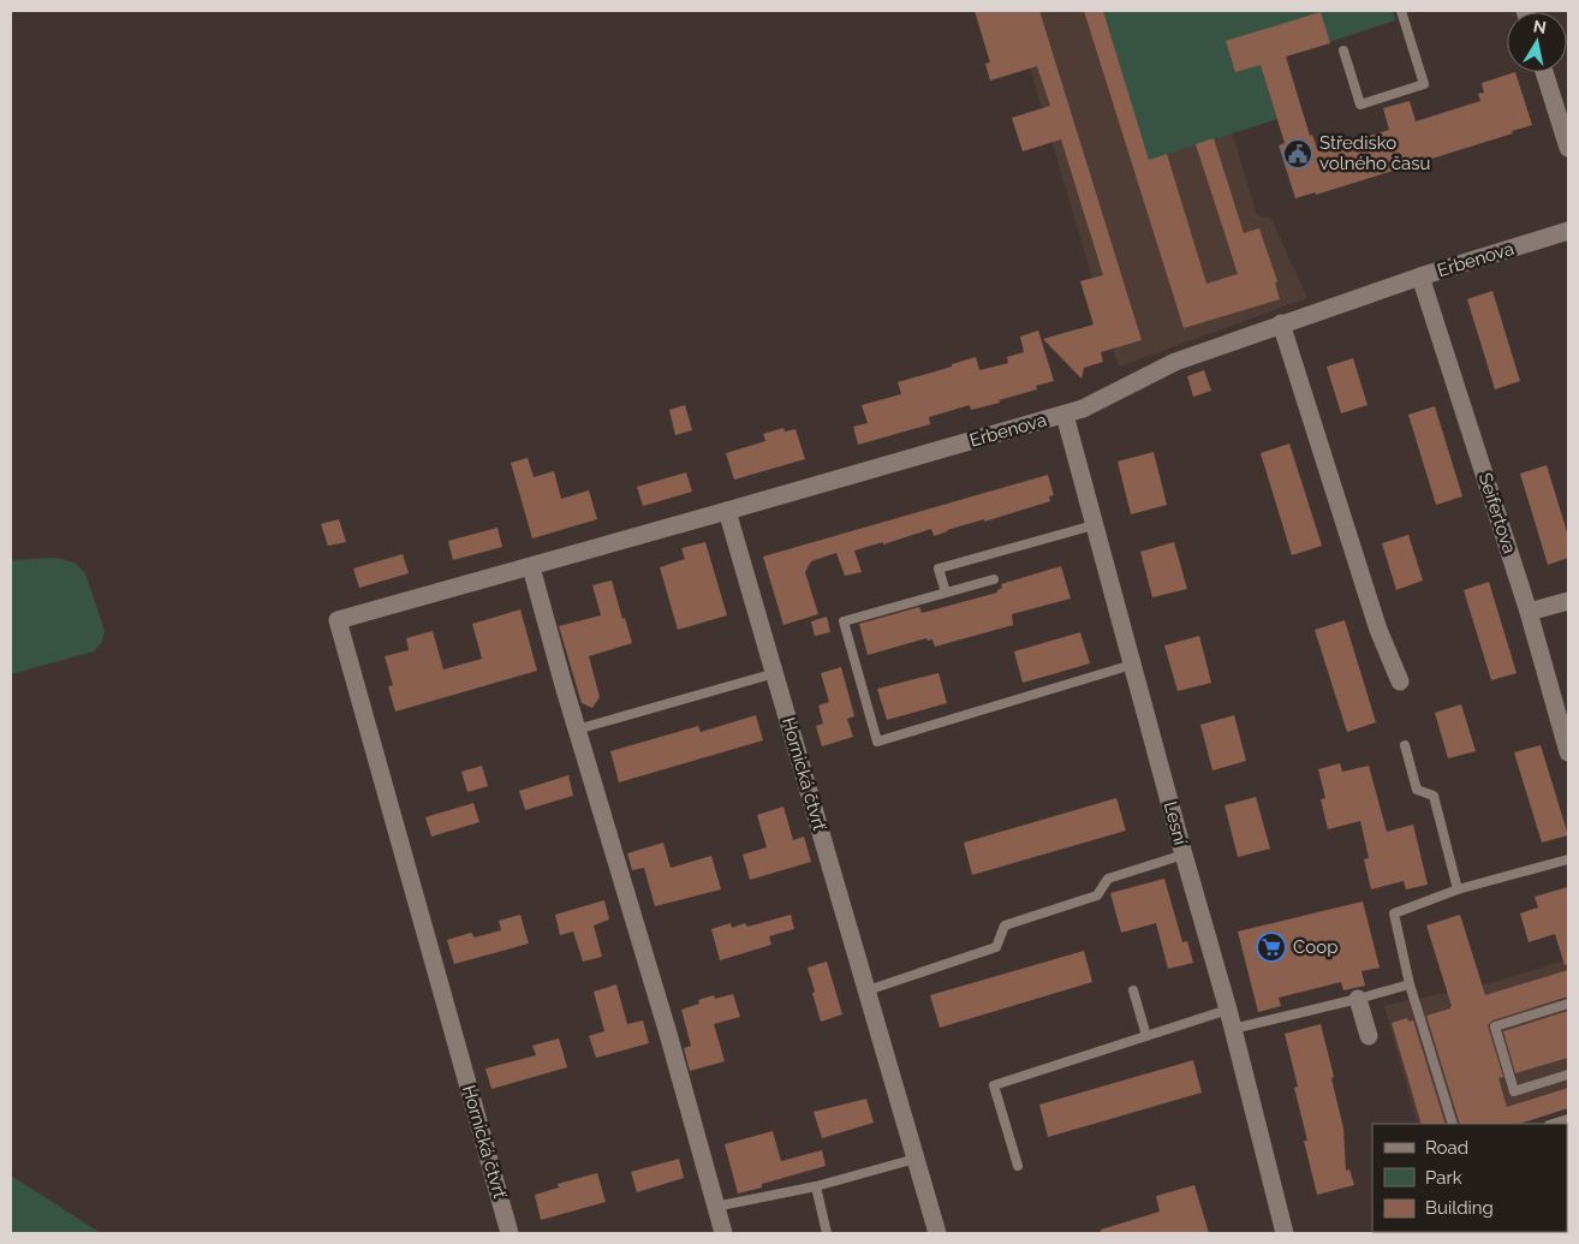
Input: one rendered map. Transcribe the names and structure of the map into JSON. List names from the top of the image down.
{
  "streets": {
    "street": [
      "Erbenova",
      "Seifertova",
      "Hornická čtvrť",
      "Lesní"
    ]
  },
  "crossings": [
    ["Erbenova", "Seifertova"],
    ["Erbenova", "Hornická čtvrť"],
    ["Erbenova", "Lesní"]
  ],
  "places": {
    "public building": ["Středisko volného času"],
    "supermarket": ["Coop"]
  },
  "legend": ["Road", "Park", "Building"],
  "north": "top"
}
